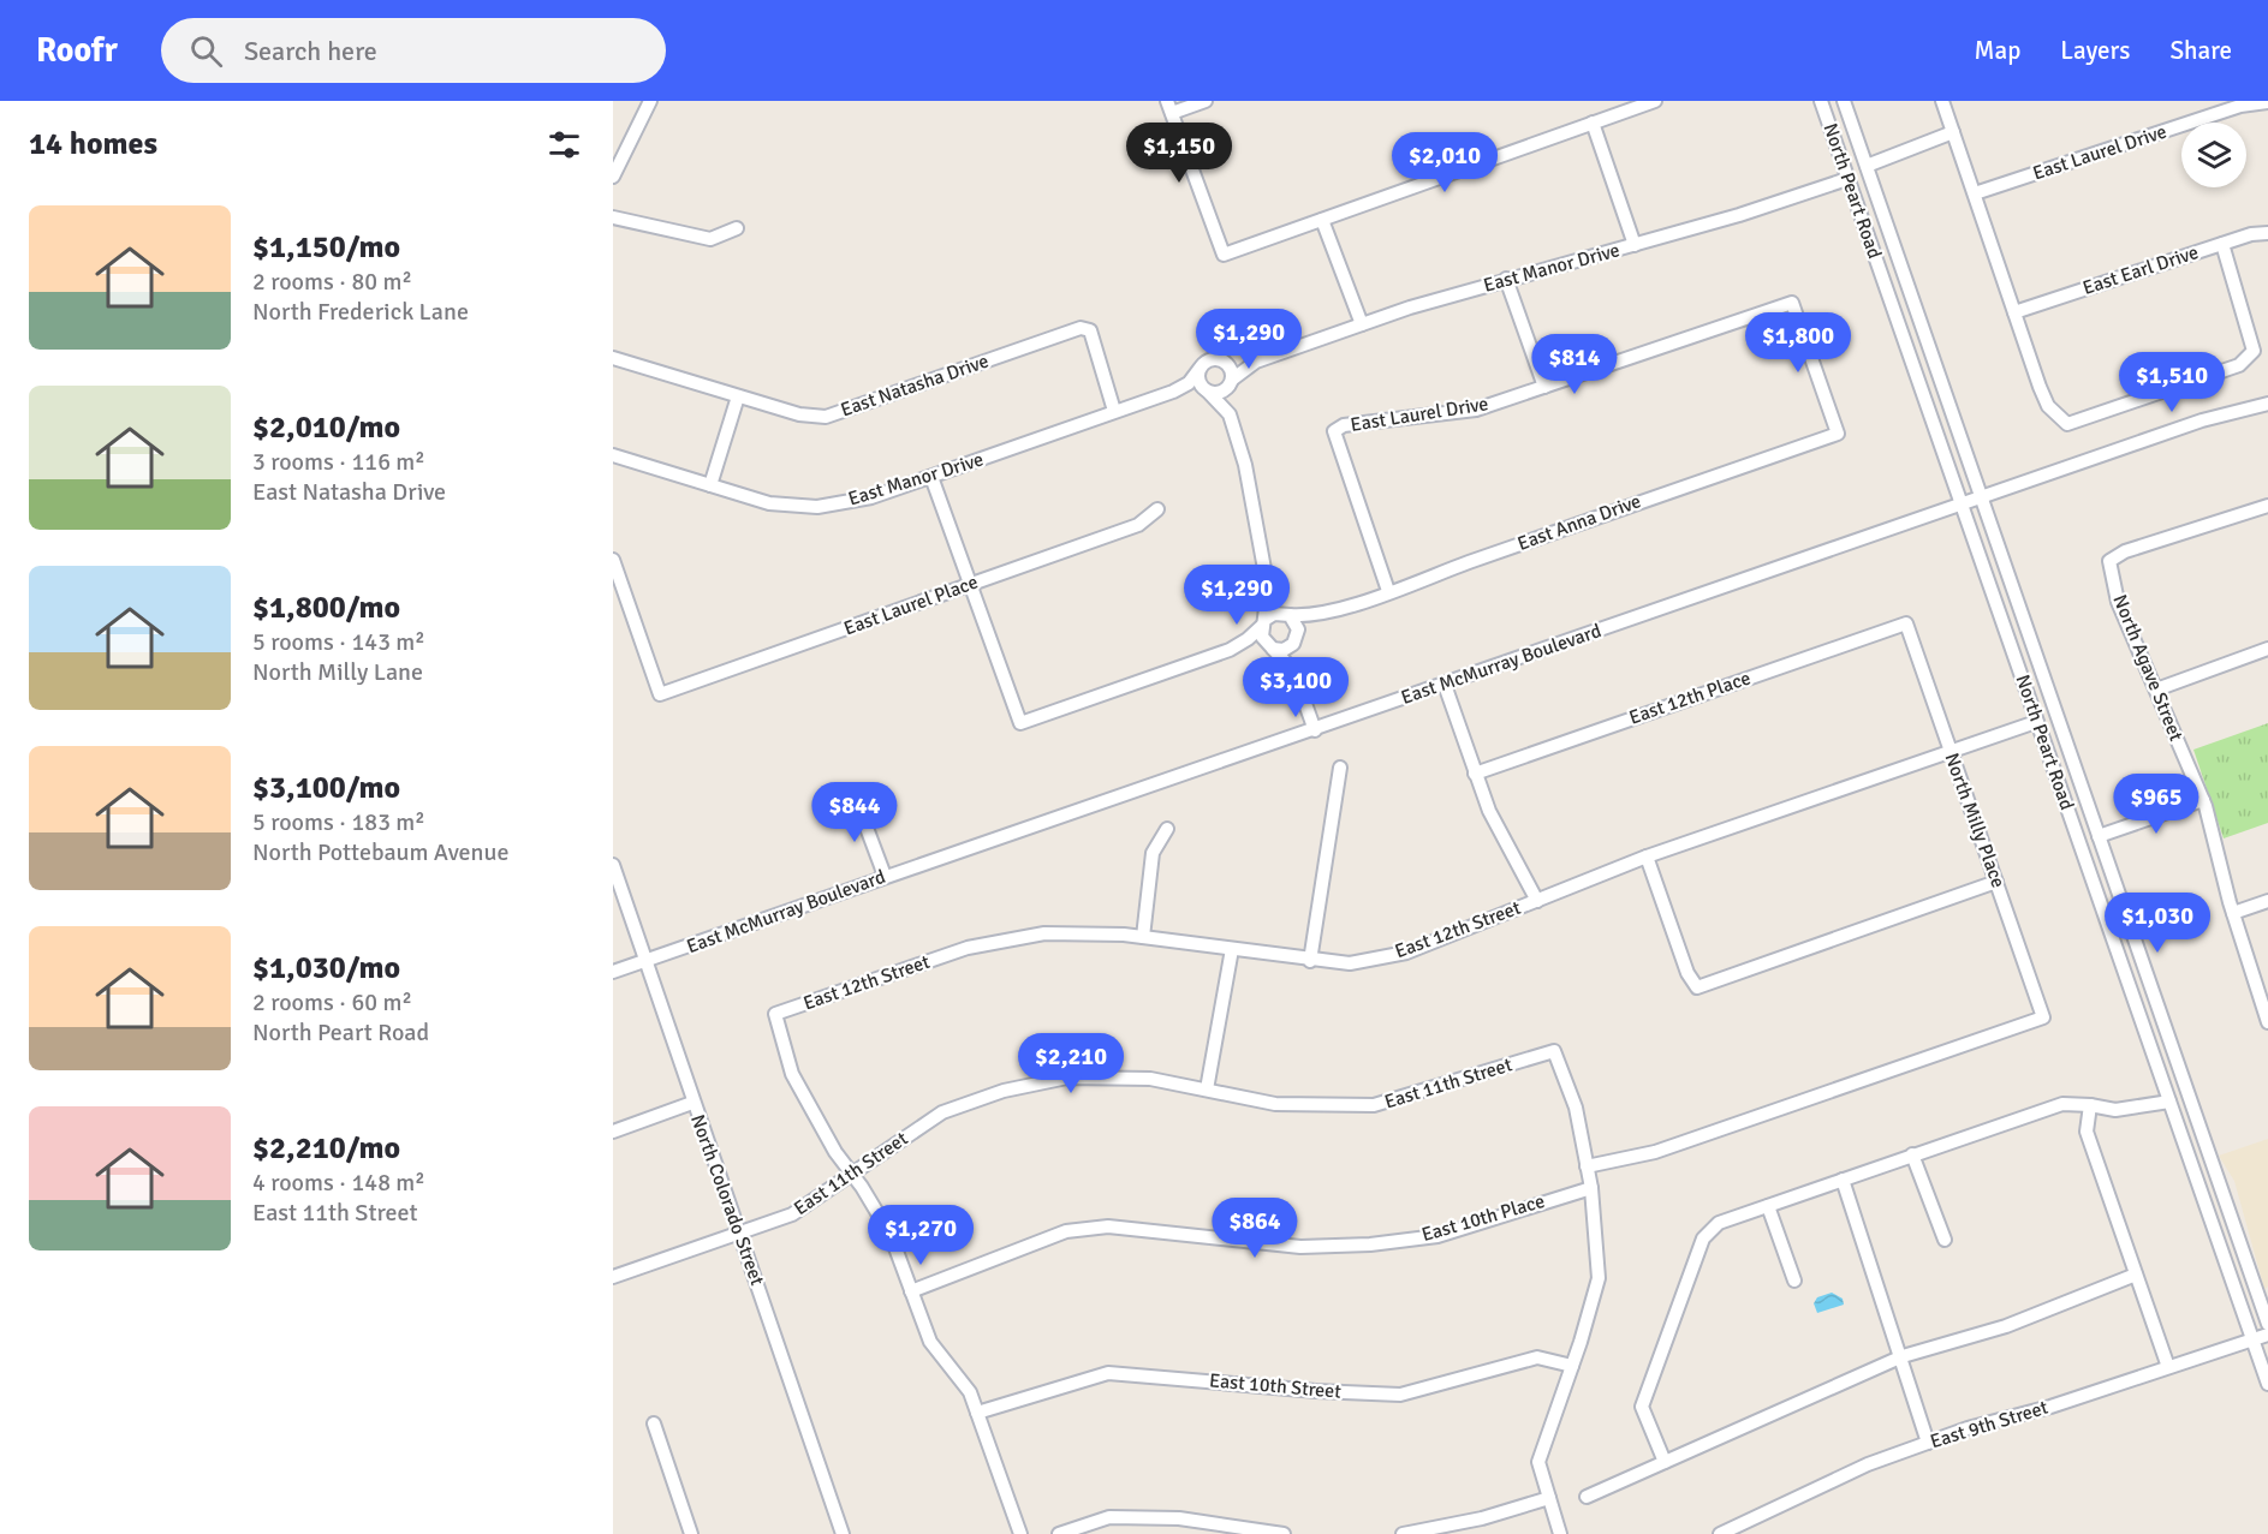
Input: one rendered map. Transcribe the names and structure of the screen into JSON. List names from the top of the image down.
{
  "streets": {
    "street": [
      "East Laurel Drive",
      "North Peart Road",
      "East Manor Drive",
      "East Earl Drive",
      "East Natasha Drive",
      "East Anna Drive",
      "East Laurel Place",
      "East McMurray Boulevard",
      "North Agave Street",
      "East 12th Place",
      "North Milly Place",
      "East 12th Street",
      "East 11th Street",
      "North Colorado Street",
      "East 10th Place",
      "East 10th Street",
      "East 9th Street"
    ]
  },
  "crossings": [
    ["East Laurel Drive", "East Anna Drive"],
    ["North Peart Road", "East Manor Drive"],
    ["North Peart Road", "East McMurray Boulevard"],
    ["North Peart Road", "East 12th Street"],
    ["North Peart Road", "East 9th Street"],
    ["East Manor Drive", "East Natasha Drive"],
    ["East McMurray Boulevard", "North Colorado Street"],
    ["East 12th Place", "North Milly Place"],
    ["North Milly Place", "East 12th Street"],
    ["North Milly Place", "East 11th Street"],
    ["East 12th Street", "East 11th Street"],
    ["East 11th Street", "North Colorado Street"]
  ],
  "page": {
    "header": "Roofr",
    "search": "Search here",
    "nav": ["Map", "Layers", "Share"],
    "heading": "14 homes",
    "price": [
      "$1,150",
      "$2,010",
      "$1,290",
      "$1,800",
      "$814",
      "$1,510",
      "$1,290",
      "$3,100",
      "$965",
      "$844",
      "$1,030",
      "$2,210",
      "$864",
      "$1,270"
    ],
    "list": [
      {
        "name": "$1,150/mo",
        "note": "2 rooms · 80 m² · North Frederick Lane"
      },
      {
        "name": "$2,010/mo",
        "note": "3 rooms · 116 m² · East Natasha Drive"
      },
      {
        "name": "$1,800/mo",
        "note": "5 rooms · 143 m² · North Milly Lane"
      },
      {
        "name": "$3,100/mo",
        "note": "5 rooms · 183 m² · North Pottebaum Avenue"
      },
      {
        "name": "$1,030/mo",
        "note": "2 rooms · 60 m² · North Peart Road"
      },
      {
        "name": "$2,210/mo",
        "note": "4 rooms · 148 m² · East 11th Street"
      }
    ]
  }
}
